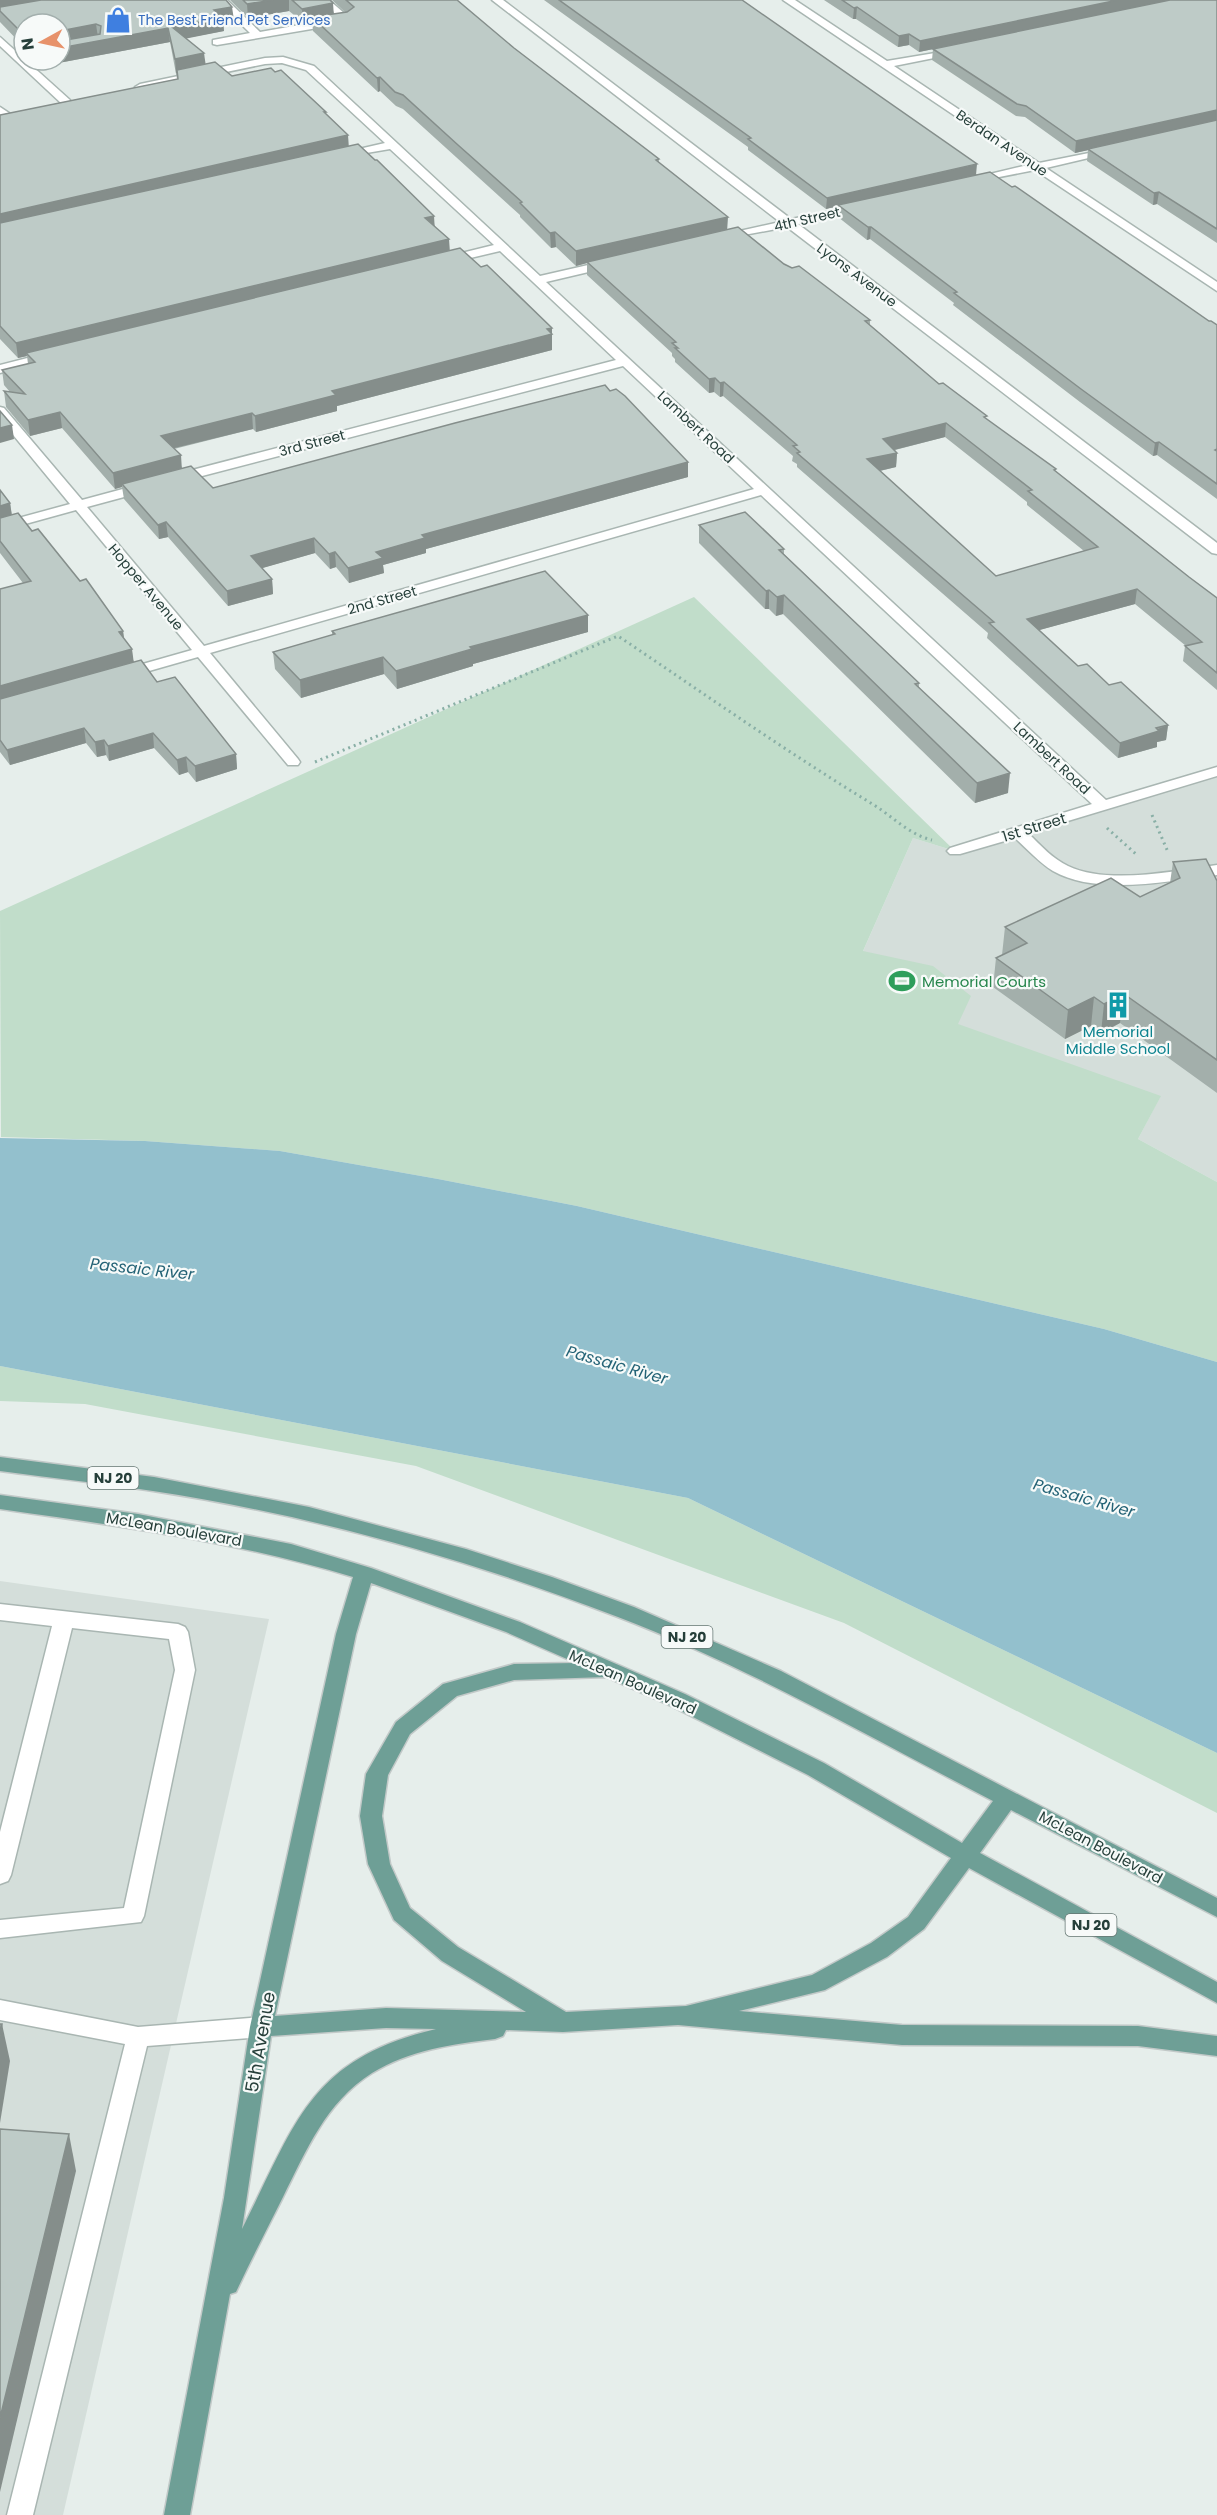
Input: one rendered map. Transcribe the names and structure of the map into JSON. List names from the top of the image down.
{
  "streets": {
    "main road": ["NJ 20", "McLean Boulevard", "5th Avenue"],
    "street": [
      "Berdan Avenue",
      "4th Street",
      "Lyons Avenue",
      "Lambert Road",
      "3rd Street",
      "Hopper Avenue",
      "2nd Street",
      "1st Street"
    ]
  },
  "crossings": [
    ["4th Street", "Lyons Avenue"],
    ["Lambert Road", "3rd Street"],
    ["Lambert Road", "2nd Street"],
    ["Lambert Road", "1st Street"],
    ["3rd Street", "Hopper Avenue"],
    ["Hopper Avenue", "2nd Street"],
    ["McLean Boulevard", "5th Avenue"]
  ],
  "water": ["Passaic River"],
  "places": {
    "shop": ["The Best Friend Pet Services"],
    "sports": ["Memorial Courts"],
    "building": ["Memorial Middle School"]
  },
  "north": "left"
}
